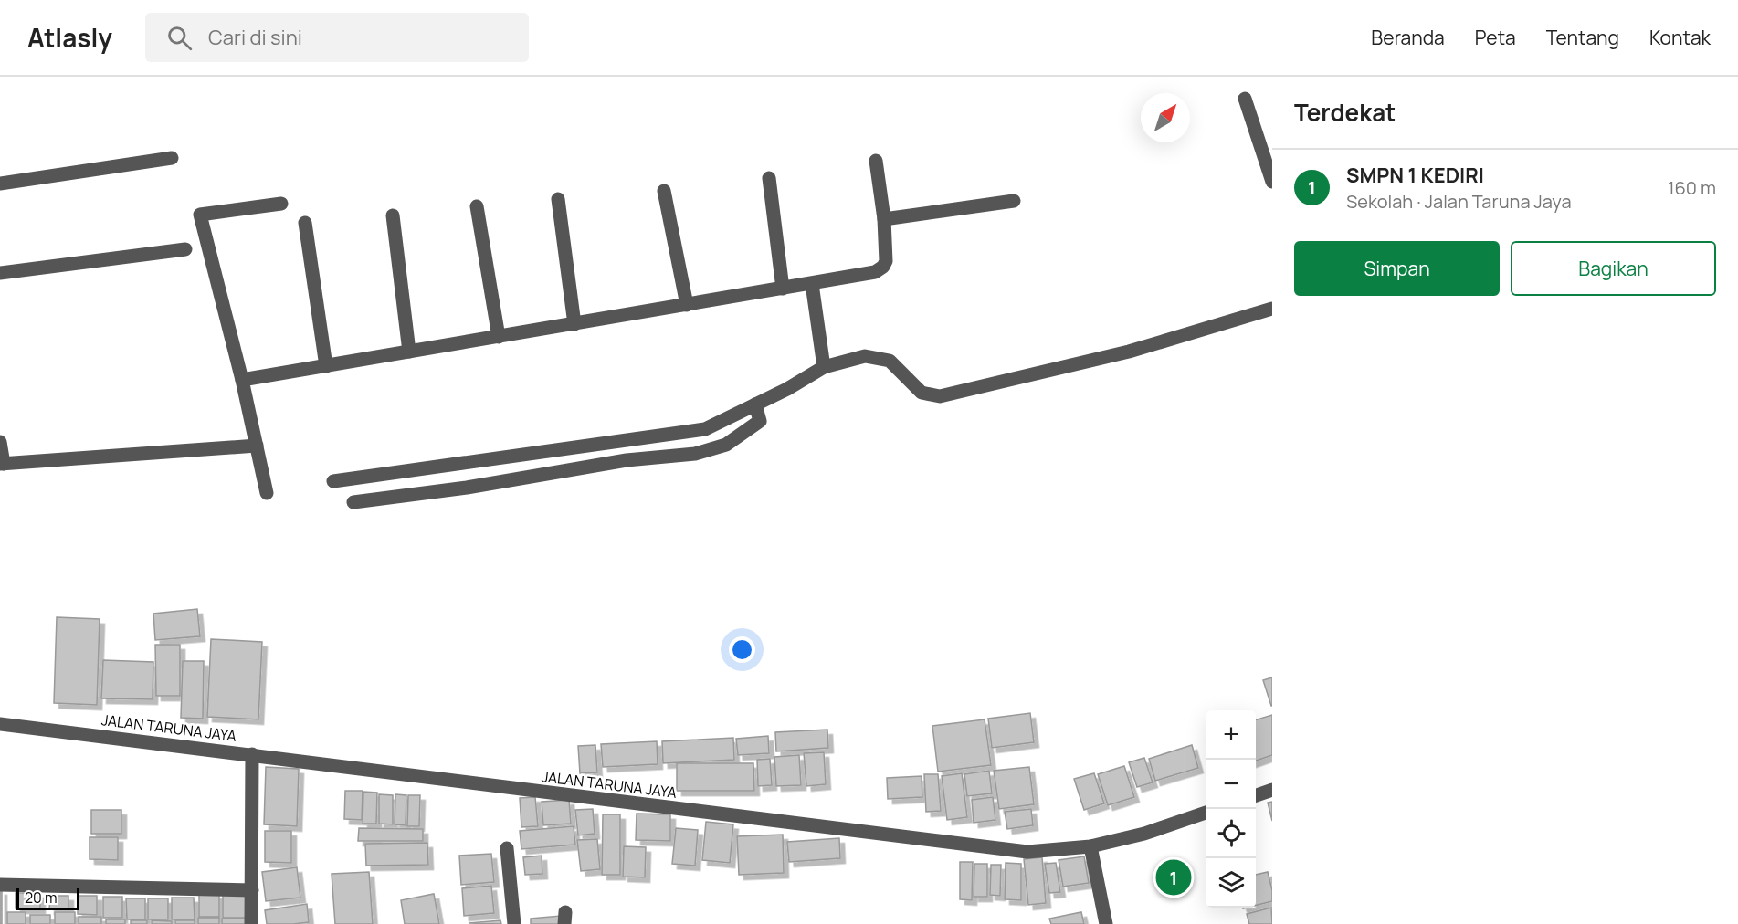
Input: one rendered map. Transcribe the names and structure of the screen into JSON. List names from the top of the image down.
{
  "streets": {
    "street": ["JALAN TARUNA JAYA"]
  },
  "scale_bar": "20 m",
  "north": "top right",
  "page": {
    "header": "Atlasly",
    "search": "Cari di sini",
    "nav": [
      "Beranda",
      "Peta",
      "Tentang",
      "Kontak"
    ],
    "heading": "Terdekat",
    "list": [
      {
        "mark": "1",
        "name": "SMPN 1 KEDIRI",
        "note": "Sekolah · Jalan Taruna Jaya",
        "value": "160 m"
      }
    ],
    "buttons": ["Simpan", "Bagikan"],
    "map_buttons": ["+", "−"],
    "pins": "1",
    "scale": "20 m"
  }
}
